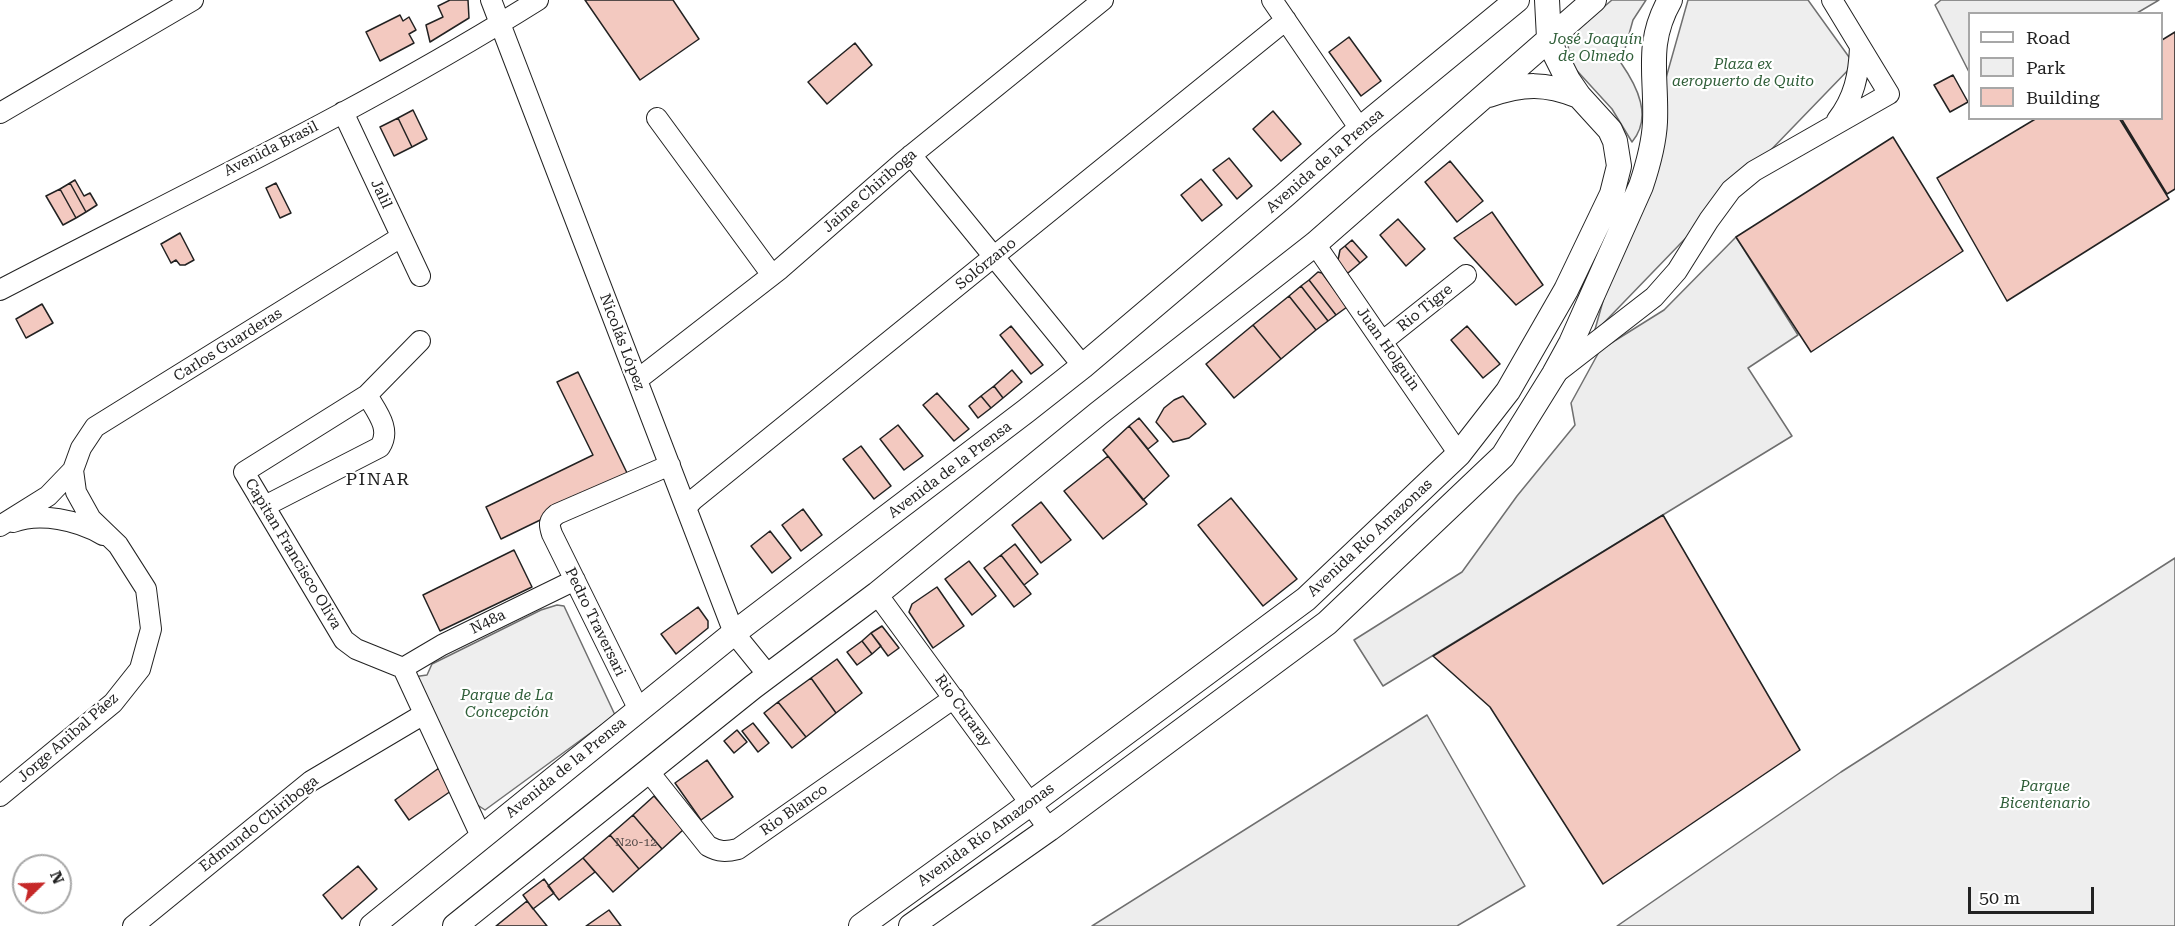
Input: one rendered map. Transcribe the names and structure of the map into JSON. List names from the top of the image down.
{
  "streets": {
    "main road": ["Avenida de la Prensa", "Avenida Río Amazonas"],
    "street": [
      "Avenida Brasil",
      "Jaime Chiriboga",
      "Jalil",
      "Solórzano",
      "Rio Tigre",
      "Nicolás López",
      "Carlos Guarderas",
      "Juan Holguin",
      "Capitan Francisco Oliva",
      "N48a",
      "Pedro Traversari",
      "Rio Curaray",
      "Jorge Anibal Páez",
      "Rio Blanco",
      "Edmundo Chiriboga"
    ]
  },
  "crossings": [
    ["Avenida Brasil", "Jalil"],
    ["Avenida Brasil", "Nicolás López"],
    ["Avenida de la Prensa", "Nicolás López"],
    ["Avenida de la Prensa", "Pedro Traversari"],
    ["Jaime Chiriboga", "Nicolás López"],
    ["Jalil", "Carlos Guarderas"],
    ["Solórzano", "Nicolás López"],
    ["Rio Tigre", "Juan Holguin"],
    ["Nicolás López", "Pedro Traversari"],
    ["Juan Holguin", "Avenida Río Amazonas"],
    ["Avenida Río Amazonas", "Rio Curaray"],
    ["Capitan Francisco Oliva", "N48a"],
    ["N48a", "Pedro Traversari"],
    ["Rio Curaray", "Rio Blanco"]
  ],
  "districts": ["PINAR"],
  "parks": [
    "José Joaquín de Olmedo",
    "Plaza ex aeropuerto de Quito",
    "Parque de La Concepción",
    "Parque Bicentenario"
  ],
  "house_numbers": ["N20-12"],
  "legend": ["Road", "Park", "Building"],
  "scale_bar": "50 m",
  "north": "top right"
}
